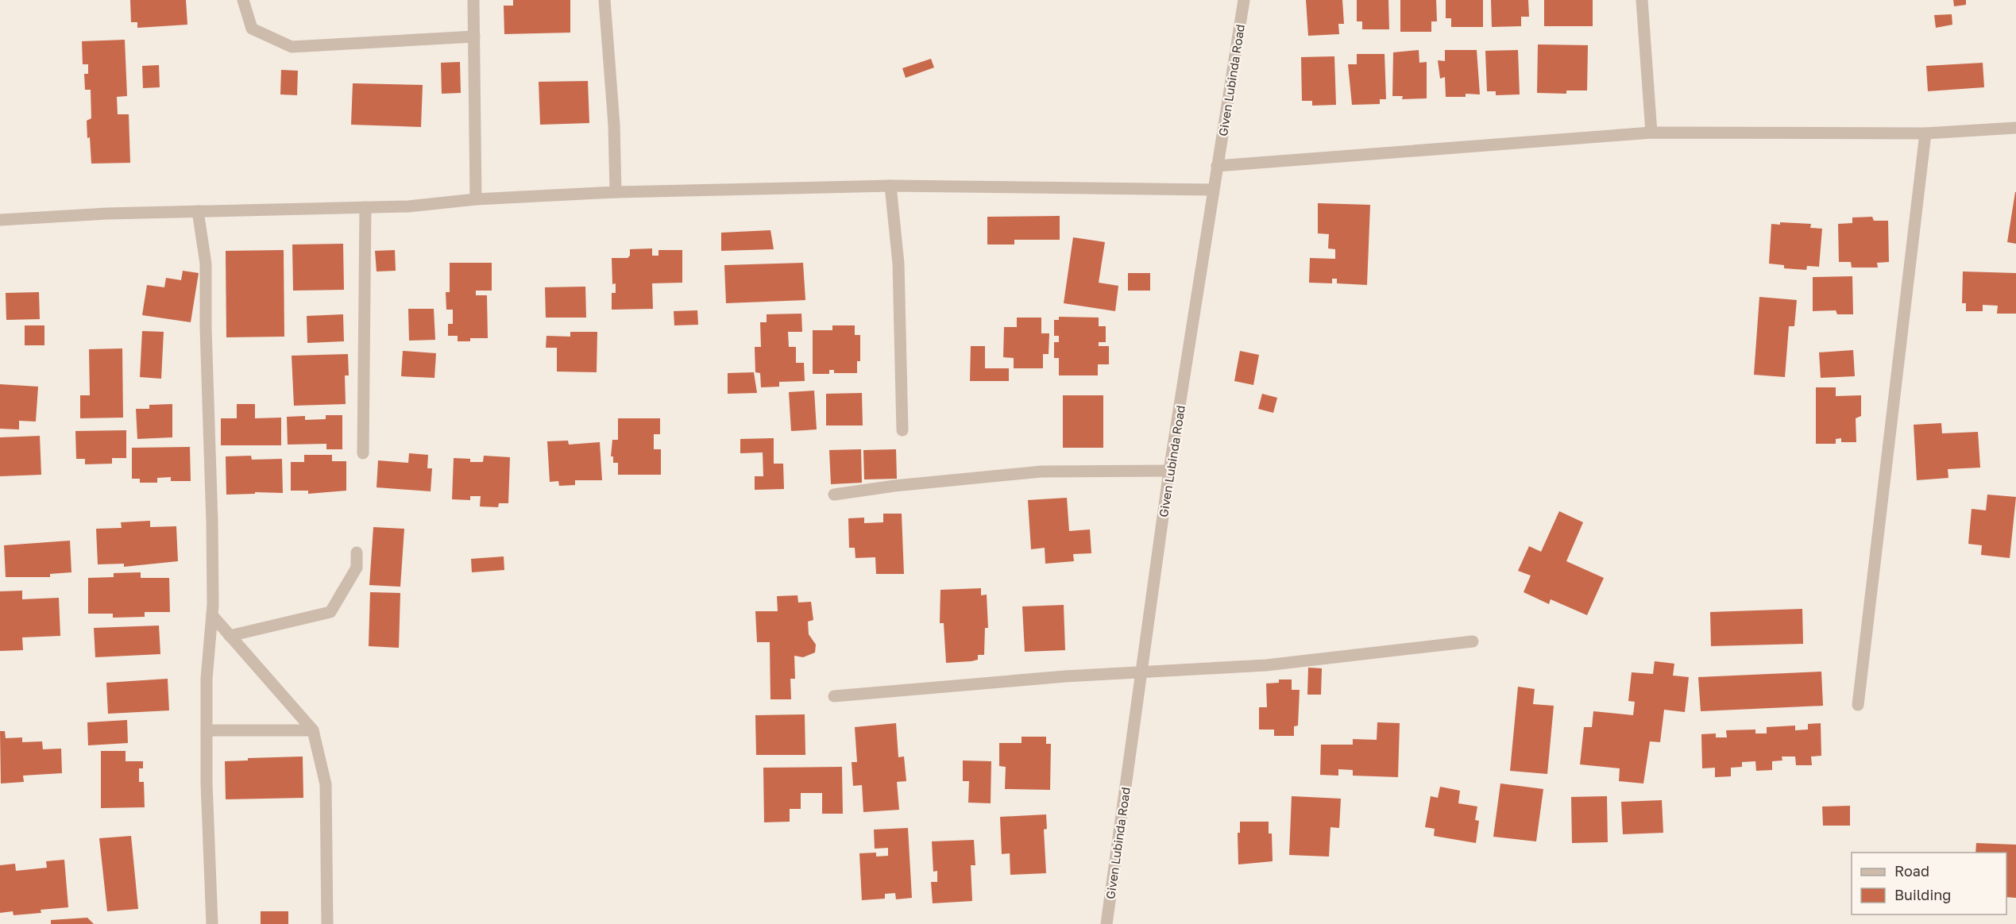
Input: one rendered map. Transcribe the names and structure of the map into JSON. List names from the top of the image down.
{
  "streets": {
    "street": ["Given Lubinda Road"]
  },
  "legend": ["Road", "Building"]
}
